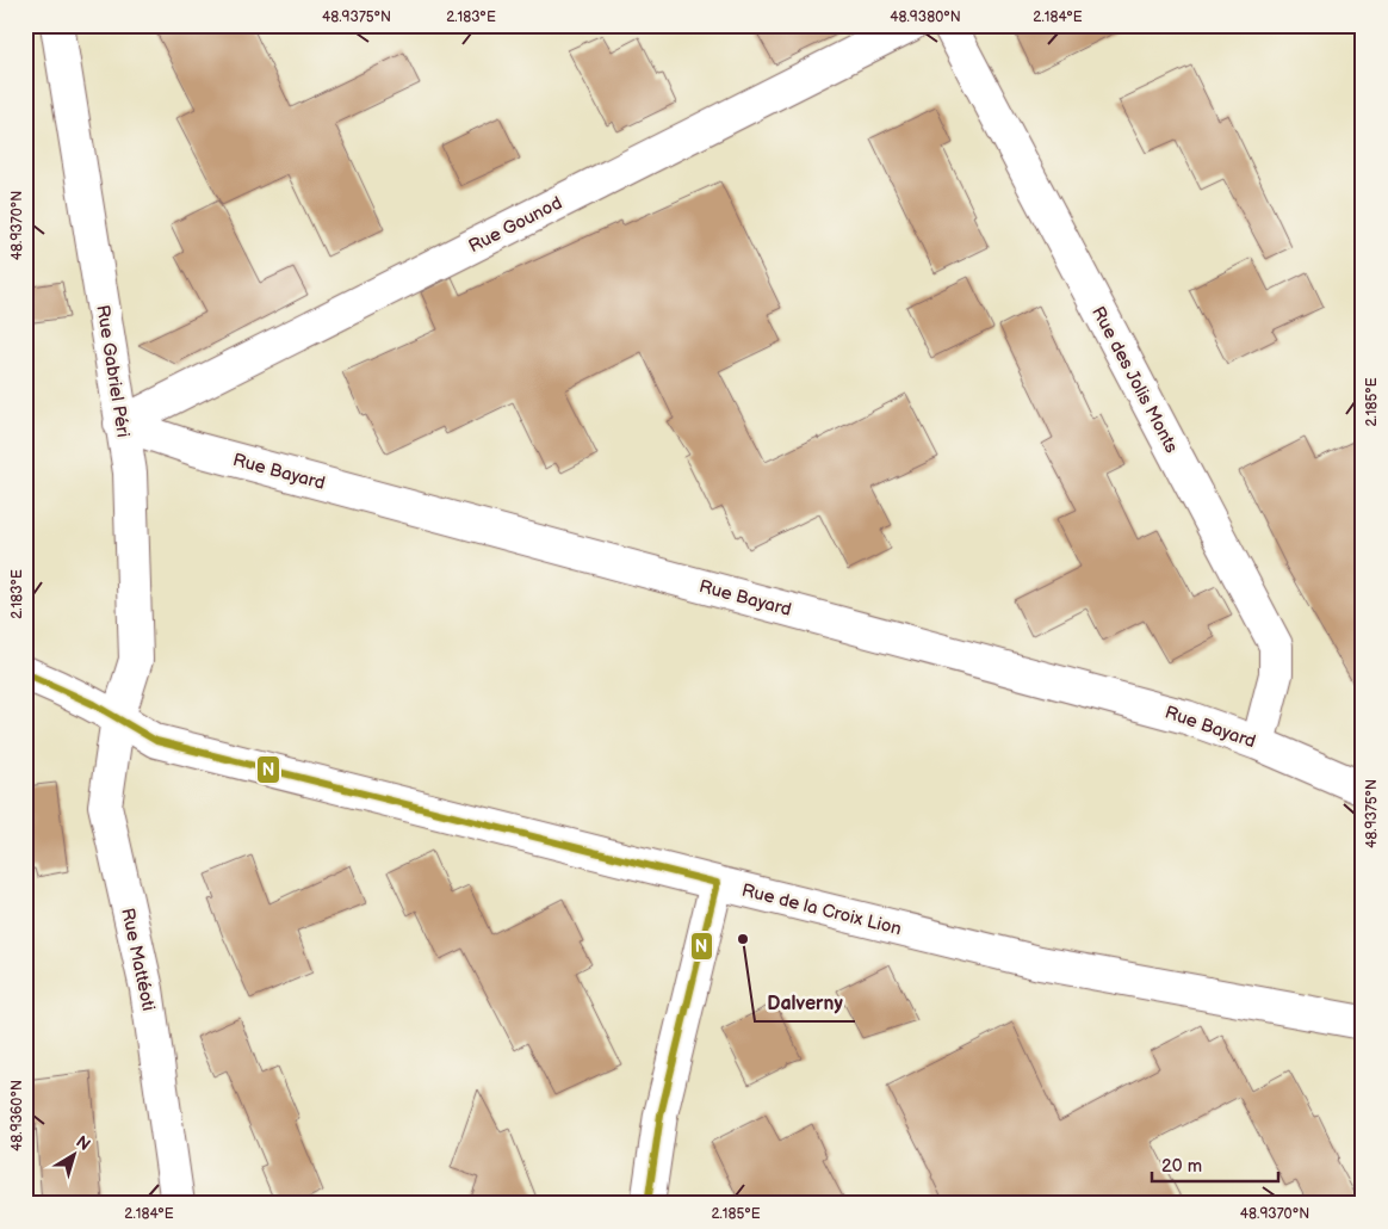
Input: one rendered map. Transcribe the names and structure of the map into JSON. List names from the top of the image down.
{
  "streets": {
    "street": [
      "Rue Gounod",
      "Rue Gabriel Péri",
      "Rue des Jolis Monts",
      "Rue Bayard",
      "Rue de la Croix Lion",
      "Rue Mattéoti"
    ]
  },
  "crossings": [
    ["Rue Gounod", "Rue Gabriel Péri"],
    ["Rue Gounod", "Rue Bayard"],
    ["Rue Gabriel Péri", "Rue Bayard"],
    ["Rue Gabriel Péri", "Rue de la Croix Lion"],
    ["Rue Gabriel Péri", "Rue Mattéoti"],
    ["Rue des Jolis Monts", "Rue Bayard"],
    ["Rue de la Croix Lion", "Rue Mattéoti"]
  ],
  "places": ["Dalverny"],
  "lines": ["transit line N"],
  "scale_bar": "20 m",
  "north": "top right",
  "coordinates": [
    "48.9375°N",
    "2.183°E",
    "48.9380°N",
    "2.184°E",
    "48.9370°N",
    "2.185°E",
    "48.9360°N"
  ]
}
